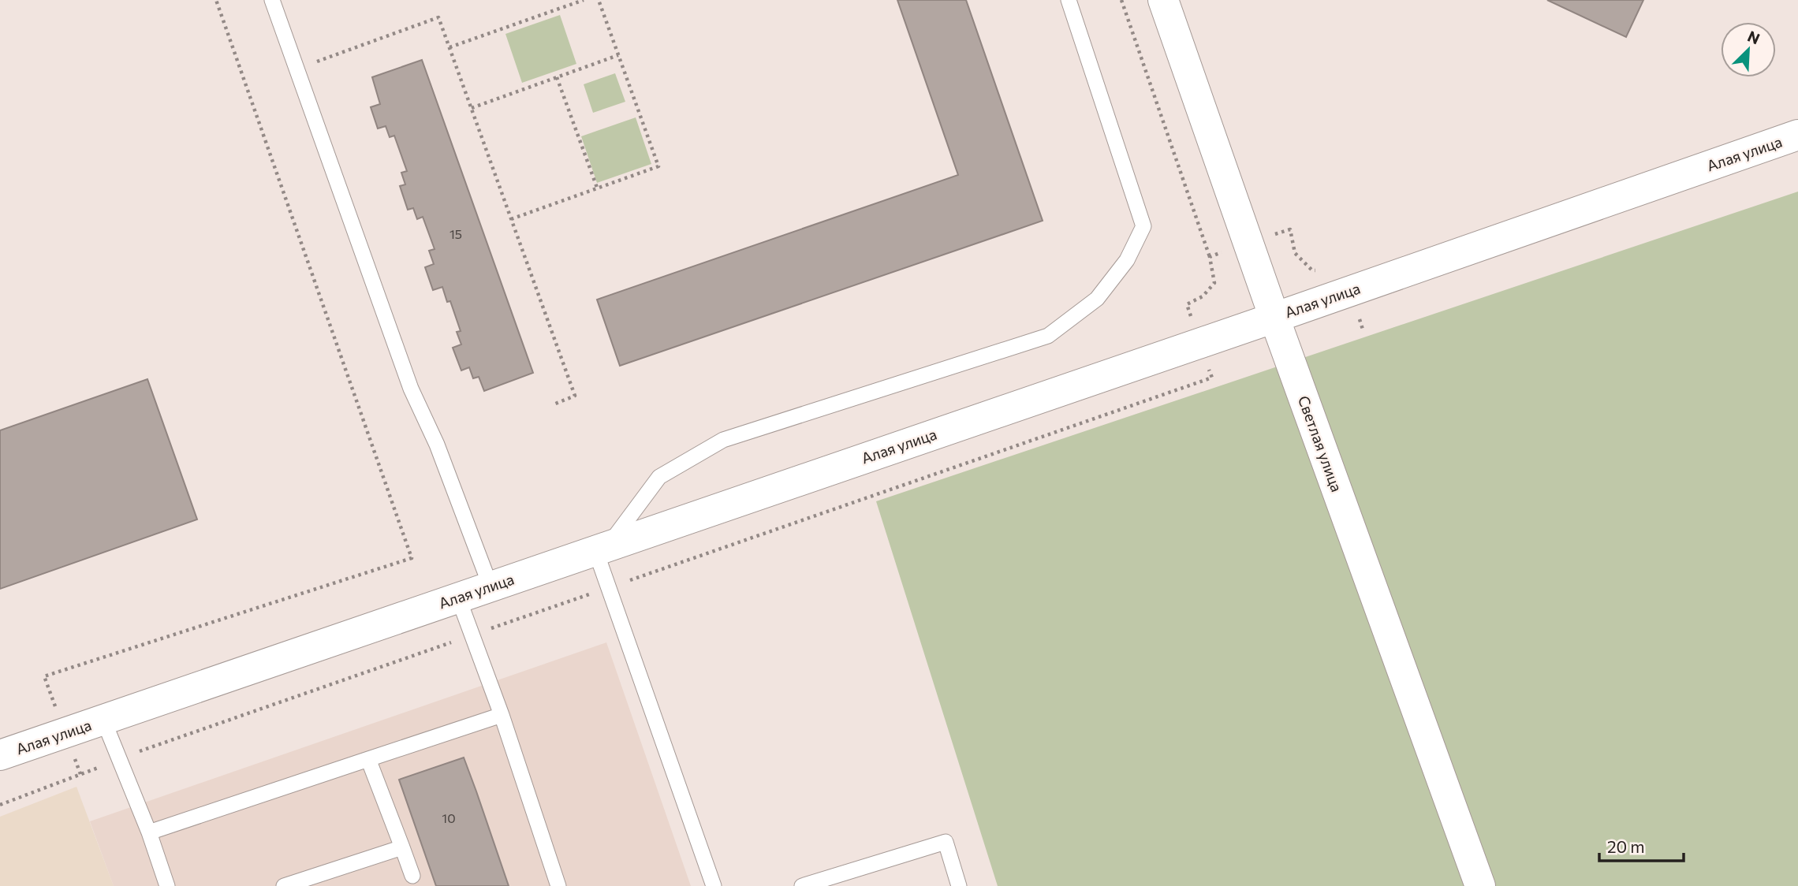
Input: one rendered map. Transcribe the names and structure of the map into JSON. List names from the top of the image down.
{
  "streets": {
    "main road": ["Алая улица", "Светлая улица"]
  },
  "crossings": [
    ["Алая улица", "Светлая улица"]
  ],
  "house_numbers": ["15", "10"],
  "scale_bar": "20 m",
  "north": "top right"
}
